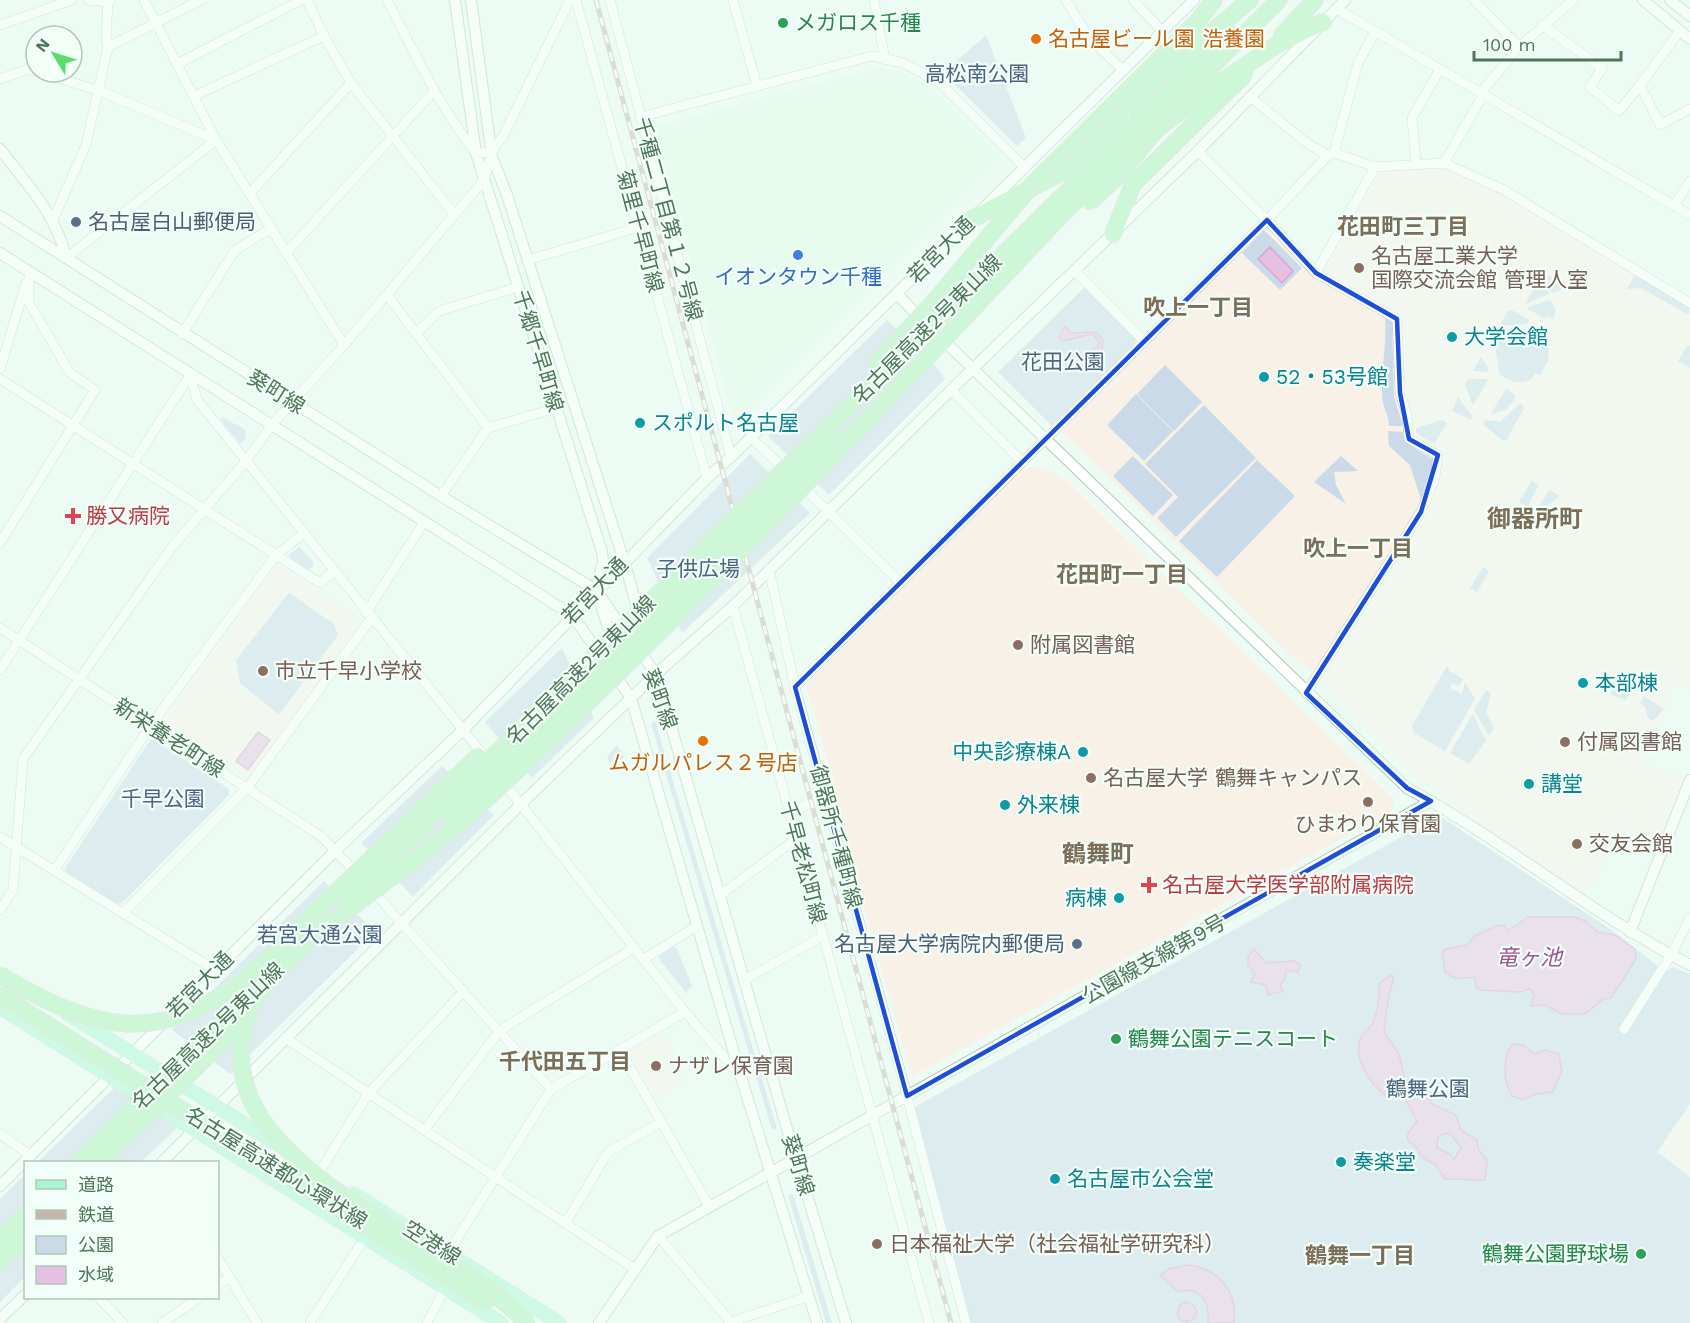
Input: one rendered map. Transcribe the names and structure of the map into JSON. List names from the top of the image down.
{
  "streets": {
    "highway": ["名古屋高速2号東山線", "名古屋高速都心環状線"],
    "main road": ["空港線"],
    "street": [
      "千種二丁目第１２号線",
      "菊里千早町線",
      "若宮大通",
      "千郷千早町線",
      "葵町線",
      "新栄養老町線",
      "御器所千種町線",
      "千早老松町線",
      "公園線支線第9号"
    ]
  },
  "crossings": [
    ["千種二丁目第１２号線", "若宮大通"],
    ["菊里千早町線", "若宮大通"],
    ["若宮大通", "千郷千早町線"],
    ["若宮大通", "葵町線"],
    ["若宮大通", "新栄養老町線"],
    ["若宮大通", "空港線"],
    ["千郷千早町線", "葵町線"],
    ["葵町線", "公園線支線第9号"],
    ["御器所千種町線", "公園線支線第9号"],
    ["千早老松町線", "公園線支線第9号"]
  ],
  "districts": [
    "花田町三丁目",
    "吹上一丁目",
    "御器所町",
    "吹上一丁目",
    "花田町一丁目",
    "鶴舞町",
    "千代田五丁目",
    "鶴舞一丁目"
  ],
  "water": ["竜ヶ池"],
  "parks": [
    "高松南公園",
    "花田公園",
    "子供広場",
    "千早公園",
    "若宮大通公園",
    "鶴舞公園"
  ],
  "places": {
    "other": [
      "メガロス千種",
      "名古屋ビール園 浩養園",
      "名古屋白山郵便局",
      "イオンタウン千種",
      "名古屋工業大学 国際交流会館 管理人室",
      "大学会館",
      "52・53号館",
      "スポルト名古屋",
      "附属図書館",
      "市立千早小学校",
      "本部棟",
      "ムガルパレス２号店",
      "付属図書館",
      "中央診療棟A",
      "名古屋大学 鶴舞キャンパス",
      "講堂",
      "ひまわり保育園",
      "外来棟",
      "交友会館",
      "病棟",
      "名古屋大学病院内郵便局",
      "鶴舞公園テニスコート",
      "ナザレ保育園",
      "奏楽堂",
      "名古屋市公会堂",
      "日本福祉大学（社会福祉学研究科）",
      "鶴舞公園野球場"
    ],
    "health": ["勝又病院", "名古屋大学医学部附属病院"]
  },
  "legend": [
    "道路",
    "鉄道",
    "公園",
    "水域"
  ],
  "scale_bar": "100 m",
  "north": "top left"
}
